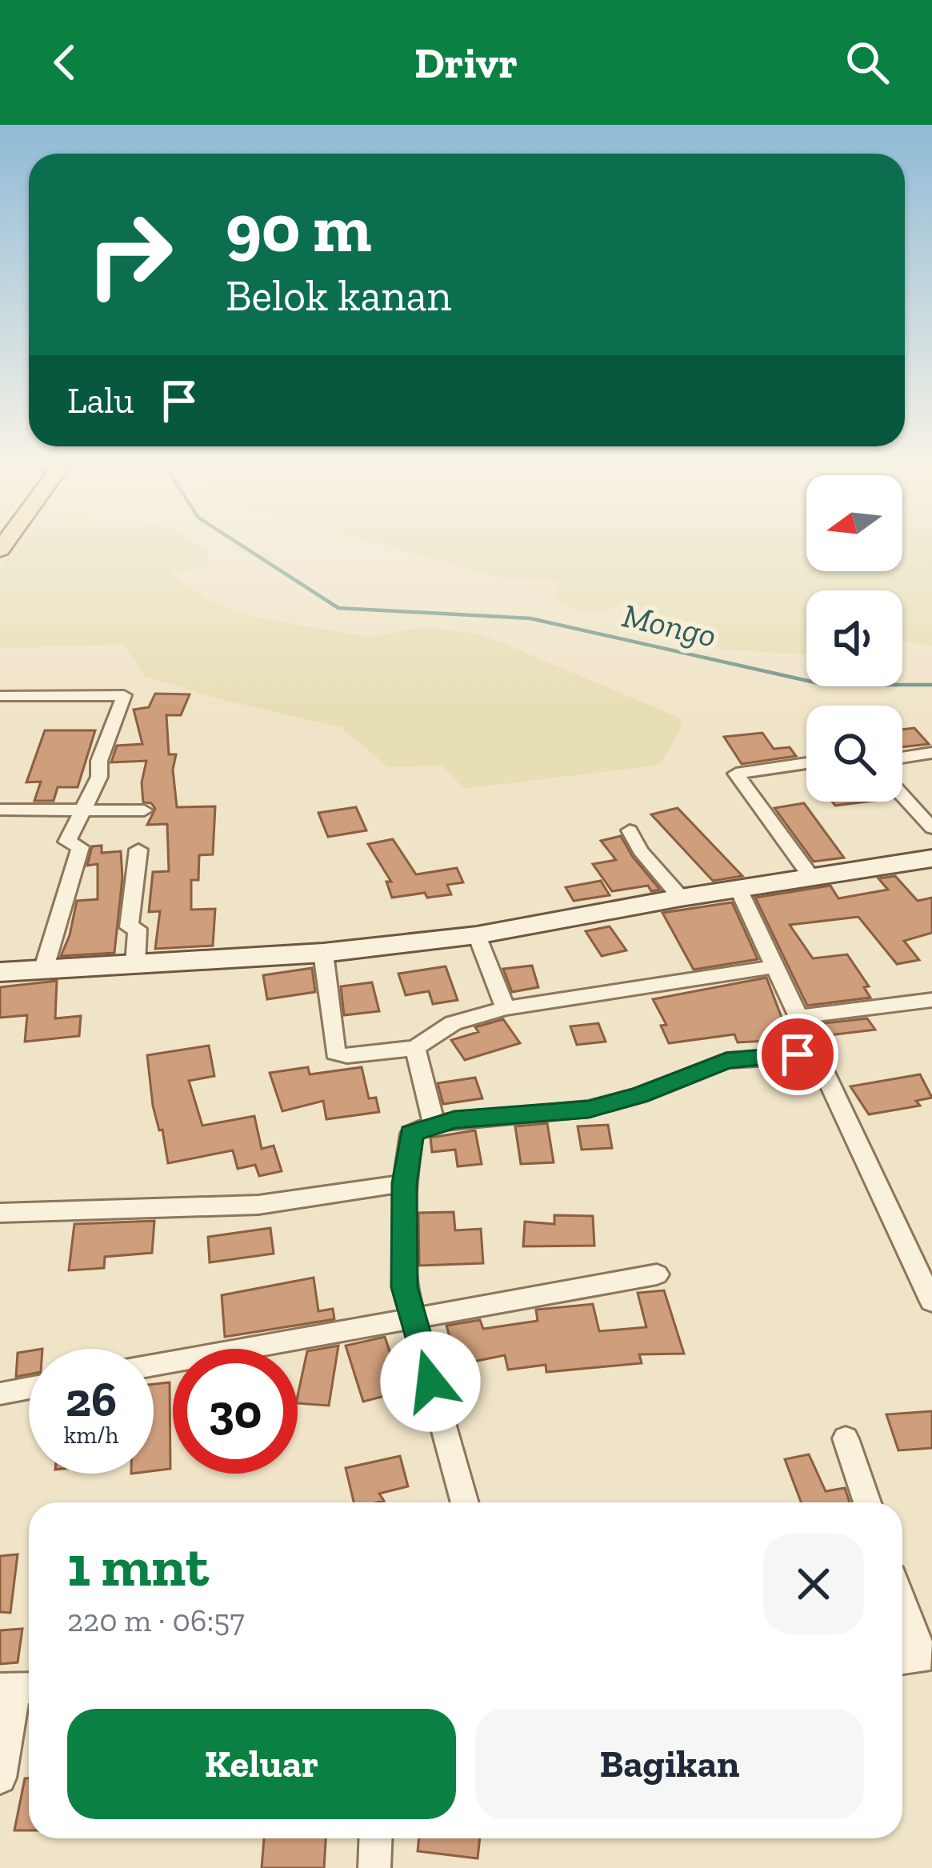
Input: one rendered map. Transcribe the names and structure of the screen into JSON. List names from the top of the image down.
{
  "water": ["Mongo"],
  "north": "left",
  "page": {
    "header": "Drivr",
    "turn": ["90 m", "Belok kanan"],
    "then": "Lalu",
    "speed": "26 km/h",
    "limit": "30",
    "heading": ["1 mnt", "220 m · 06:57"],
    "buttons": ["Keluar", "Bagikan"]
  }
}
